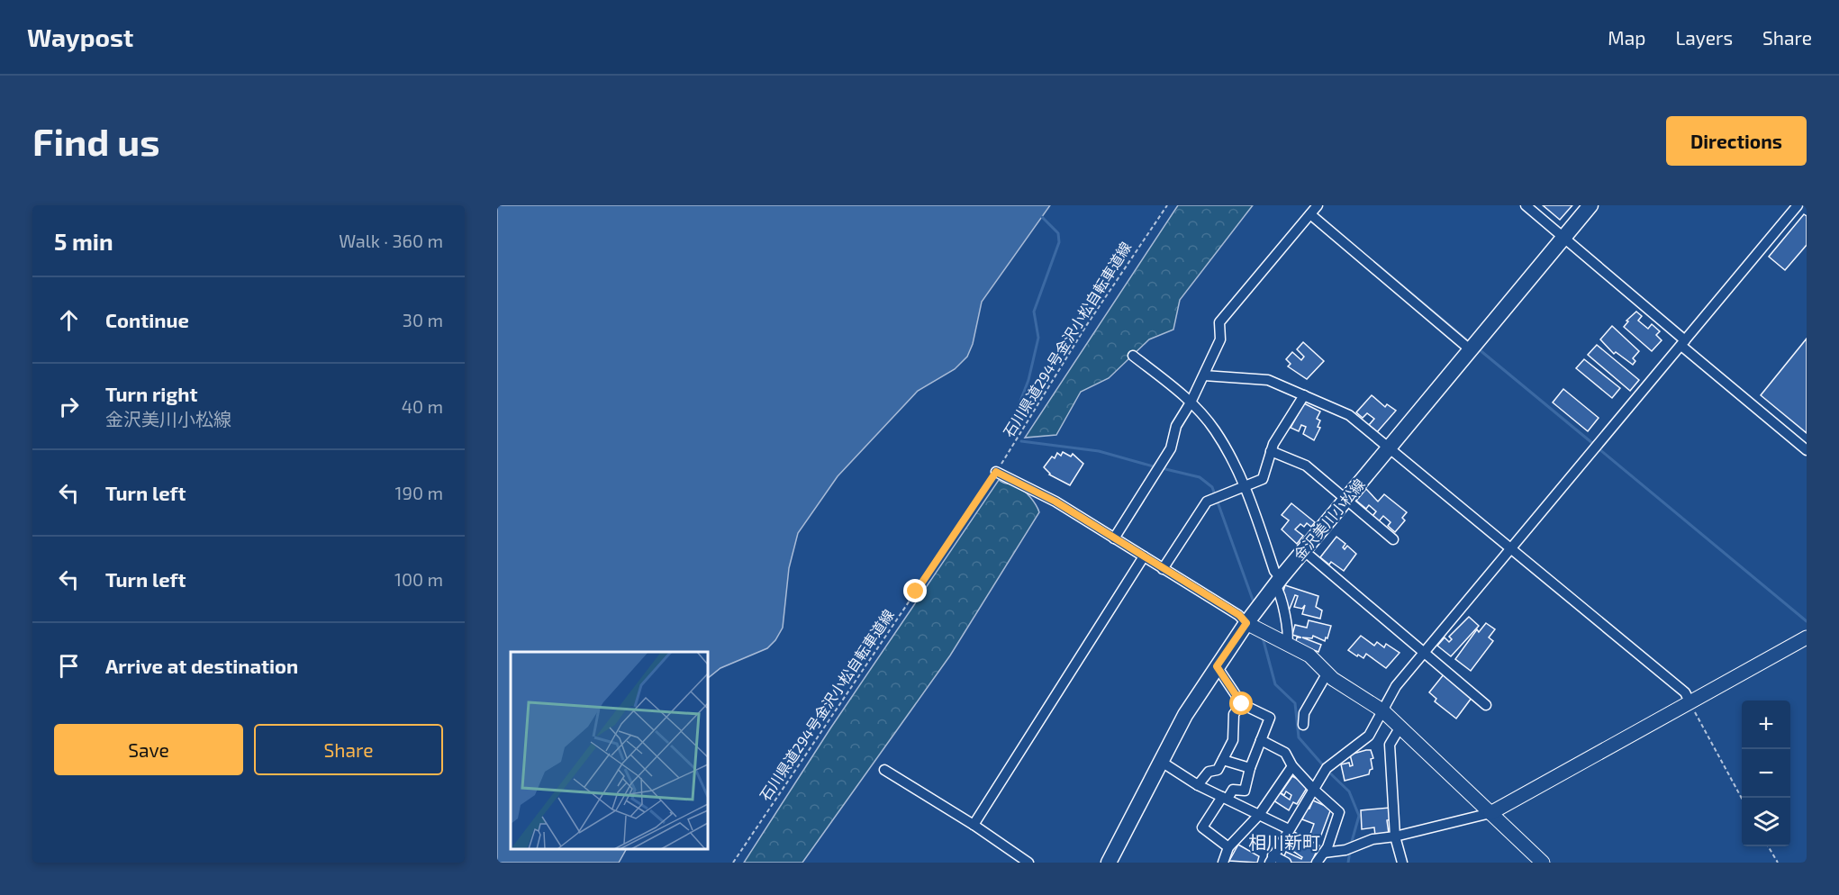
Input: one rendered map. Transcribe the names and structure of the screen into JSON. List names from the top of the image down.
{
  "streets": {
    "main road": ["金沢美川小松線"],
    "path": ["石川県道294号金沢小松自転車道線"]
  },
  "districts": ["相川新町"],
  "page": {
    "header": "Waypost",
    "nav": ["Map", "Layers", "Share"],
    "buttons": [
      "Directions",
      ["Save", "Share"]
    ],
    "title": "Find us",
    "heading": ["5 min", "Walk · 360 m"],
    "list": [
      ["Continue", "30 m"],
      ["Turn right", "金沢美川小松線", "40 m"],
      ["Turn left", "190 m"],
      ["Turn left", "100 m"],
      "Arrive at destination"
    ],
    "map_buttons": ["+", "−"]
  }
}
